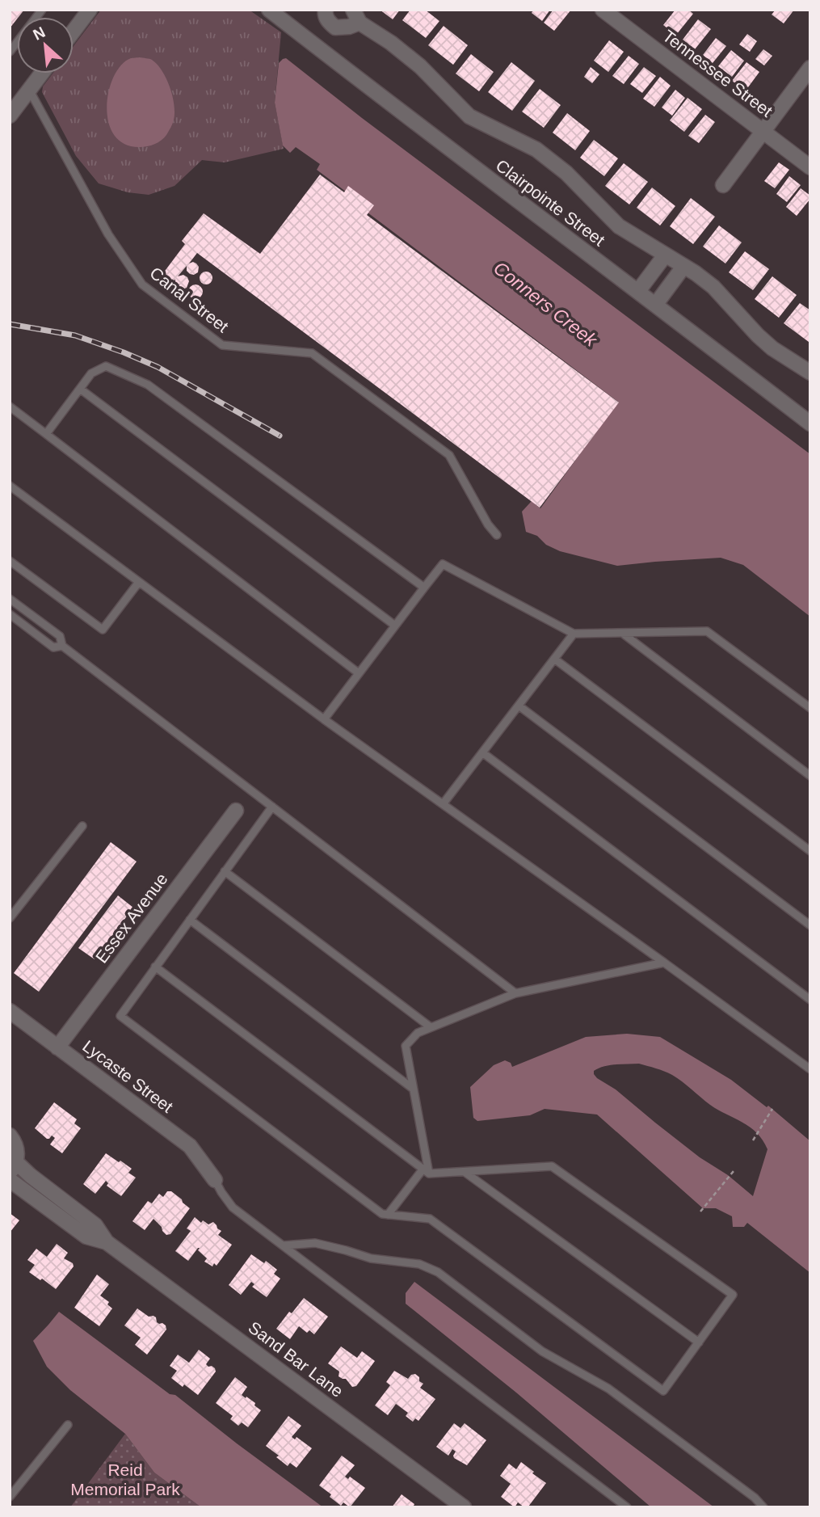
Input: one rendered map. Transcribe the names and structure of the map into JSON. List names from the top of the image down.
{
  "streets": {
    "street": [
      "Tennessee Street",
      "Clairpointe Street",
      "Essex Avenue",
      "Lycaste Street",
      "Sand Bar Lane"
    ],
    "lane": ["Canal Street"]
  },
  "crossings": [
    ["Essex Avenue", "Lycaste Street"]
  ],
  "water": ["Conners Creek"],
  "parks": ["Reid Memorial Park"],
  "north": "top left"
}
